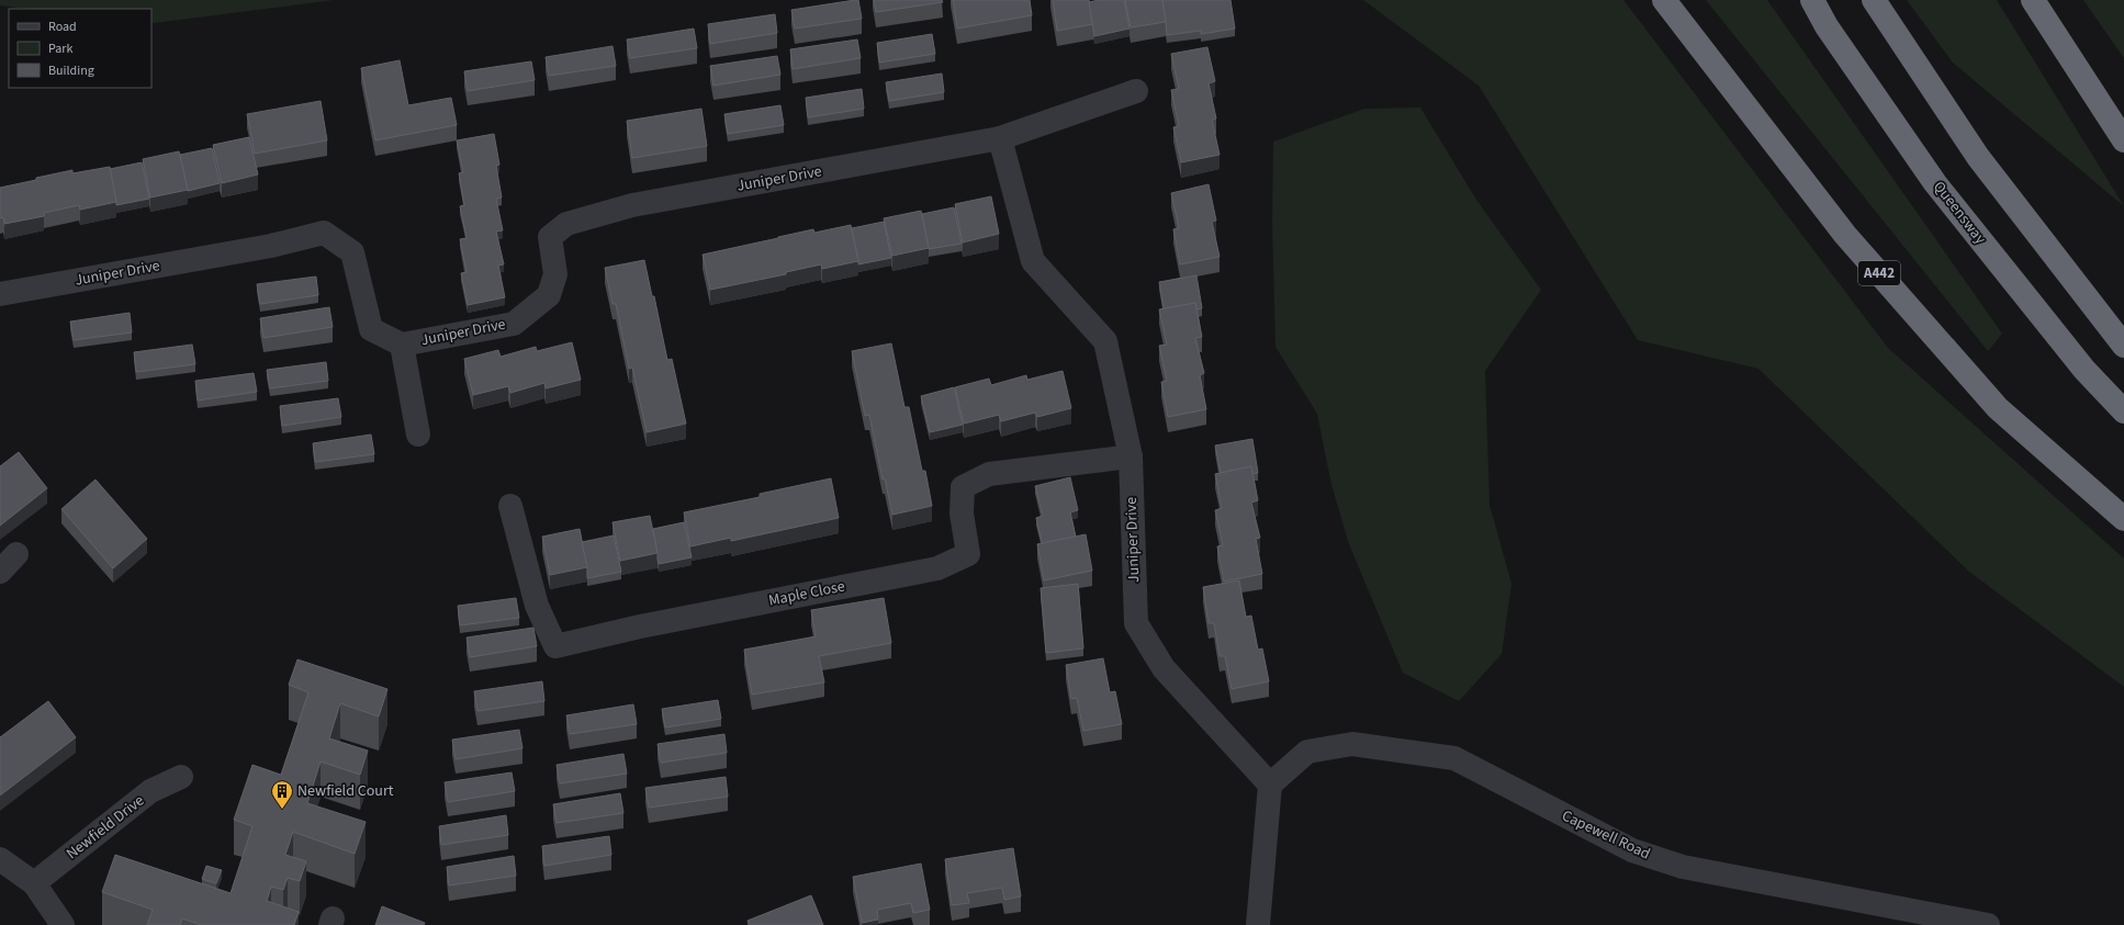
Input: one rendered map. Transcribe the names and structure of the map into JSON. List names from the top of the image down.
{
  "streets": {
    "highway": ["Queensway", "A442"],
    "street": [
      "Juniper Drive",
      "Maple Close",
      "Newfield Drive",
      "Capewell Road"
    ]
  },
  "crossings": [
    ["Juniper Drive", "Maple Close"],
    ["Juniper Drive", "Capewell Road"]
  ],
  "places": {
    "building": ["Newfield Court"]
  },
  "legend": ["Road", "Park", "Building"]
}
